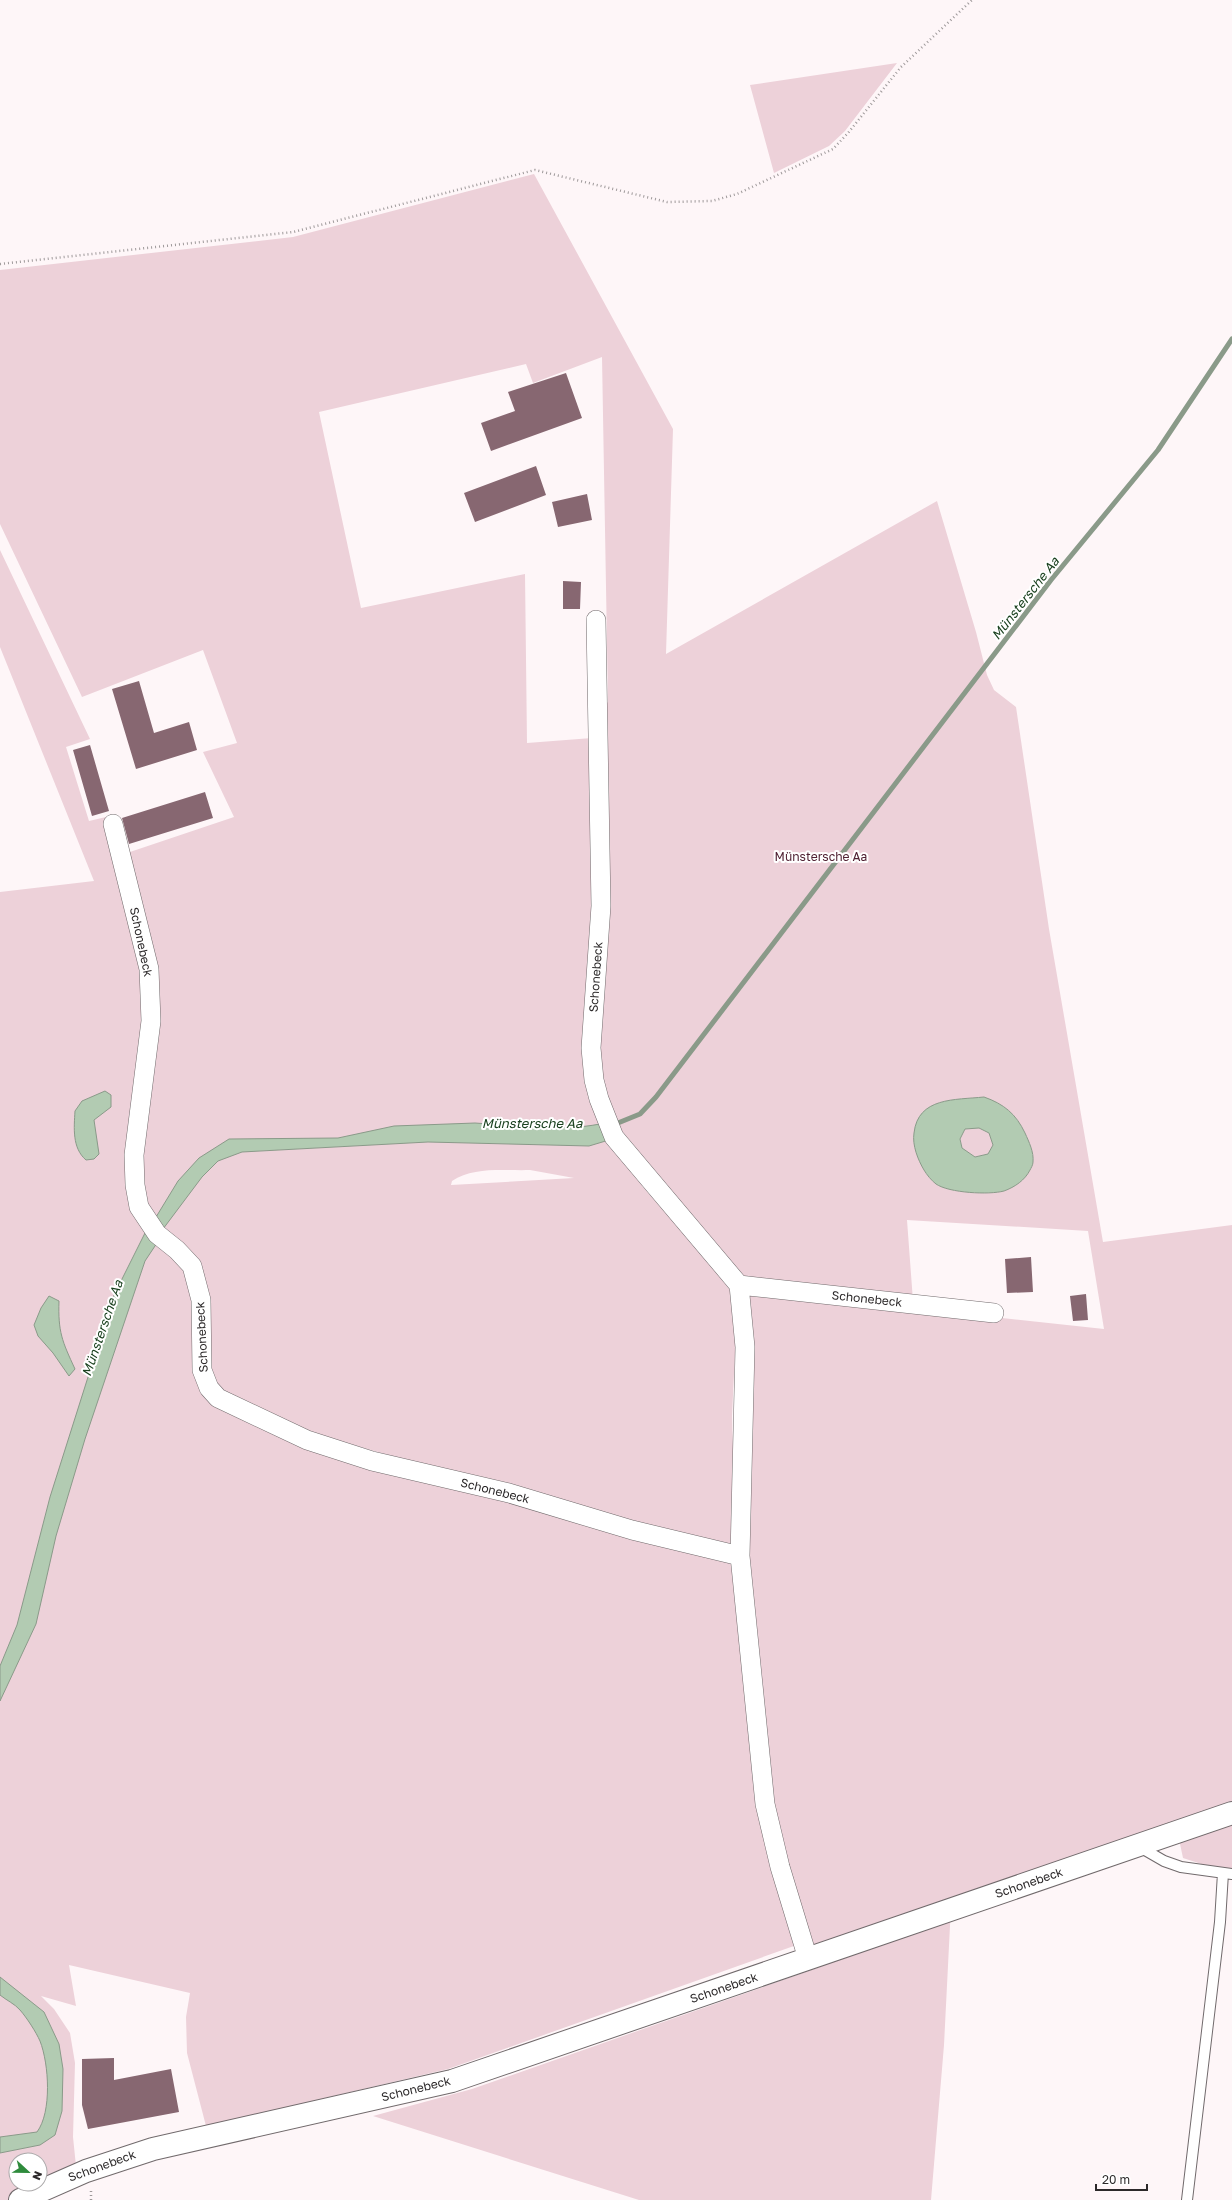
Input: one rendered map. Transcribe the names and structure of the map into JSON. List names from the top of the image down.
{
  "streets": {
    "street": ["Schonebeck"]
  },
  "water": ["Münstersche Aa"],
  "parks": ["Münstersche Aa"],
  "scale_bar": "20 m",
  "north": "right"
}
